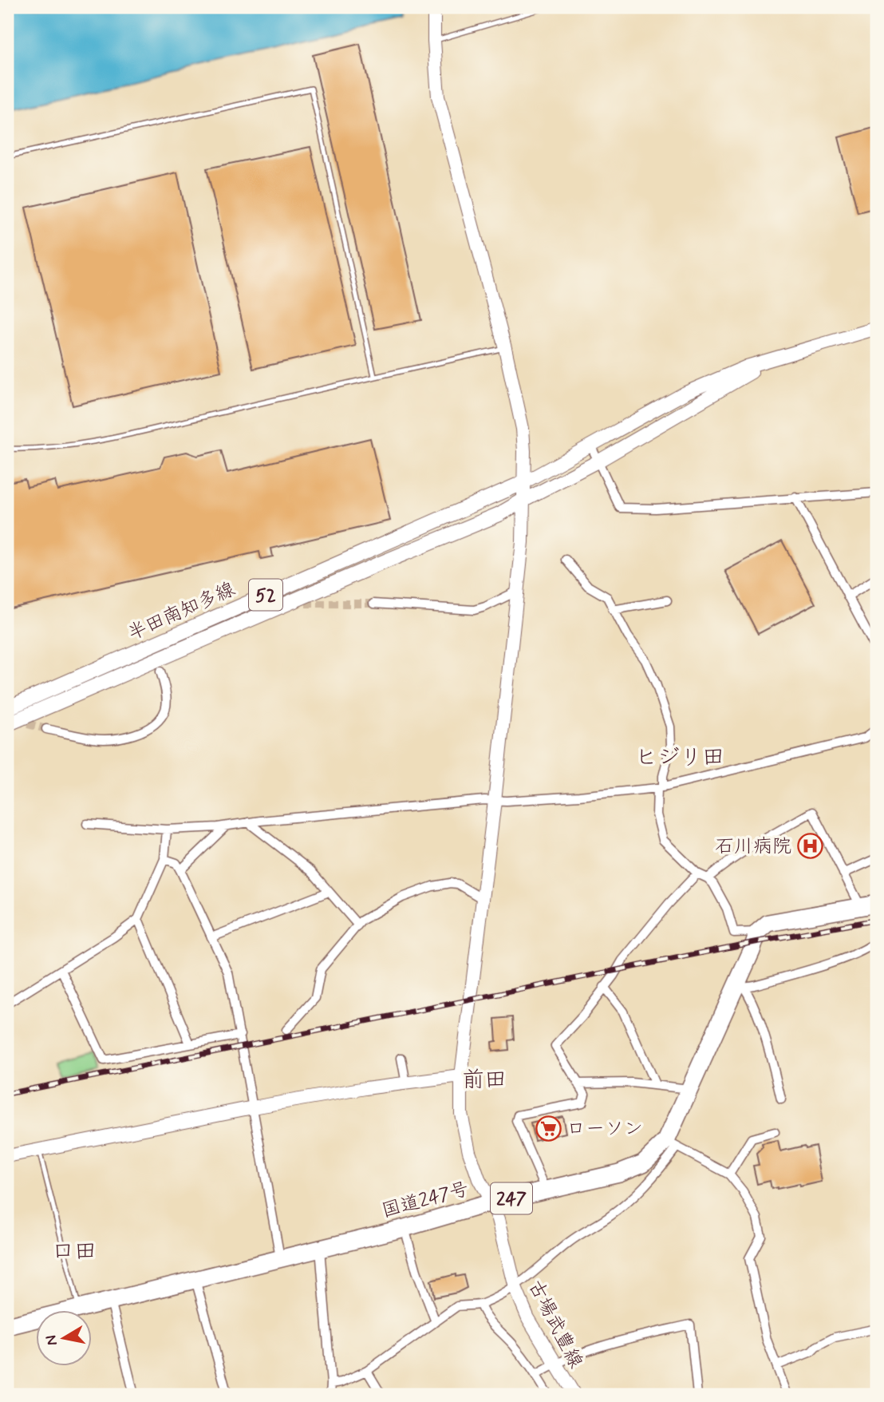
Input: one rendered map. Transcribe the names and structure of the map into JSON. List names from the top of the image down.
{
  "streets": {
    "highway": ["247", "国道247号"],
    "main road": ["52", "半田南知多線"],
    "street": ["古場武豊線"]
  },
  "crossings": [
    ["半田南知多線", "古場武豊線"],
    ["国道247号", "古場武豊線"]
  ],
  "districts": ["ヒジリ田", "前田", "口田"],
  "places": {
    "hospital": ["石川病院"],
    "supermarket": ["ローソン"]
  },
  "north": "left"
}
